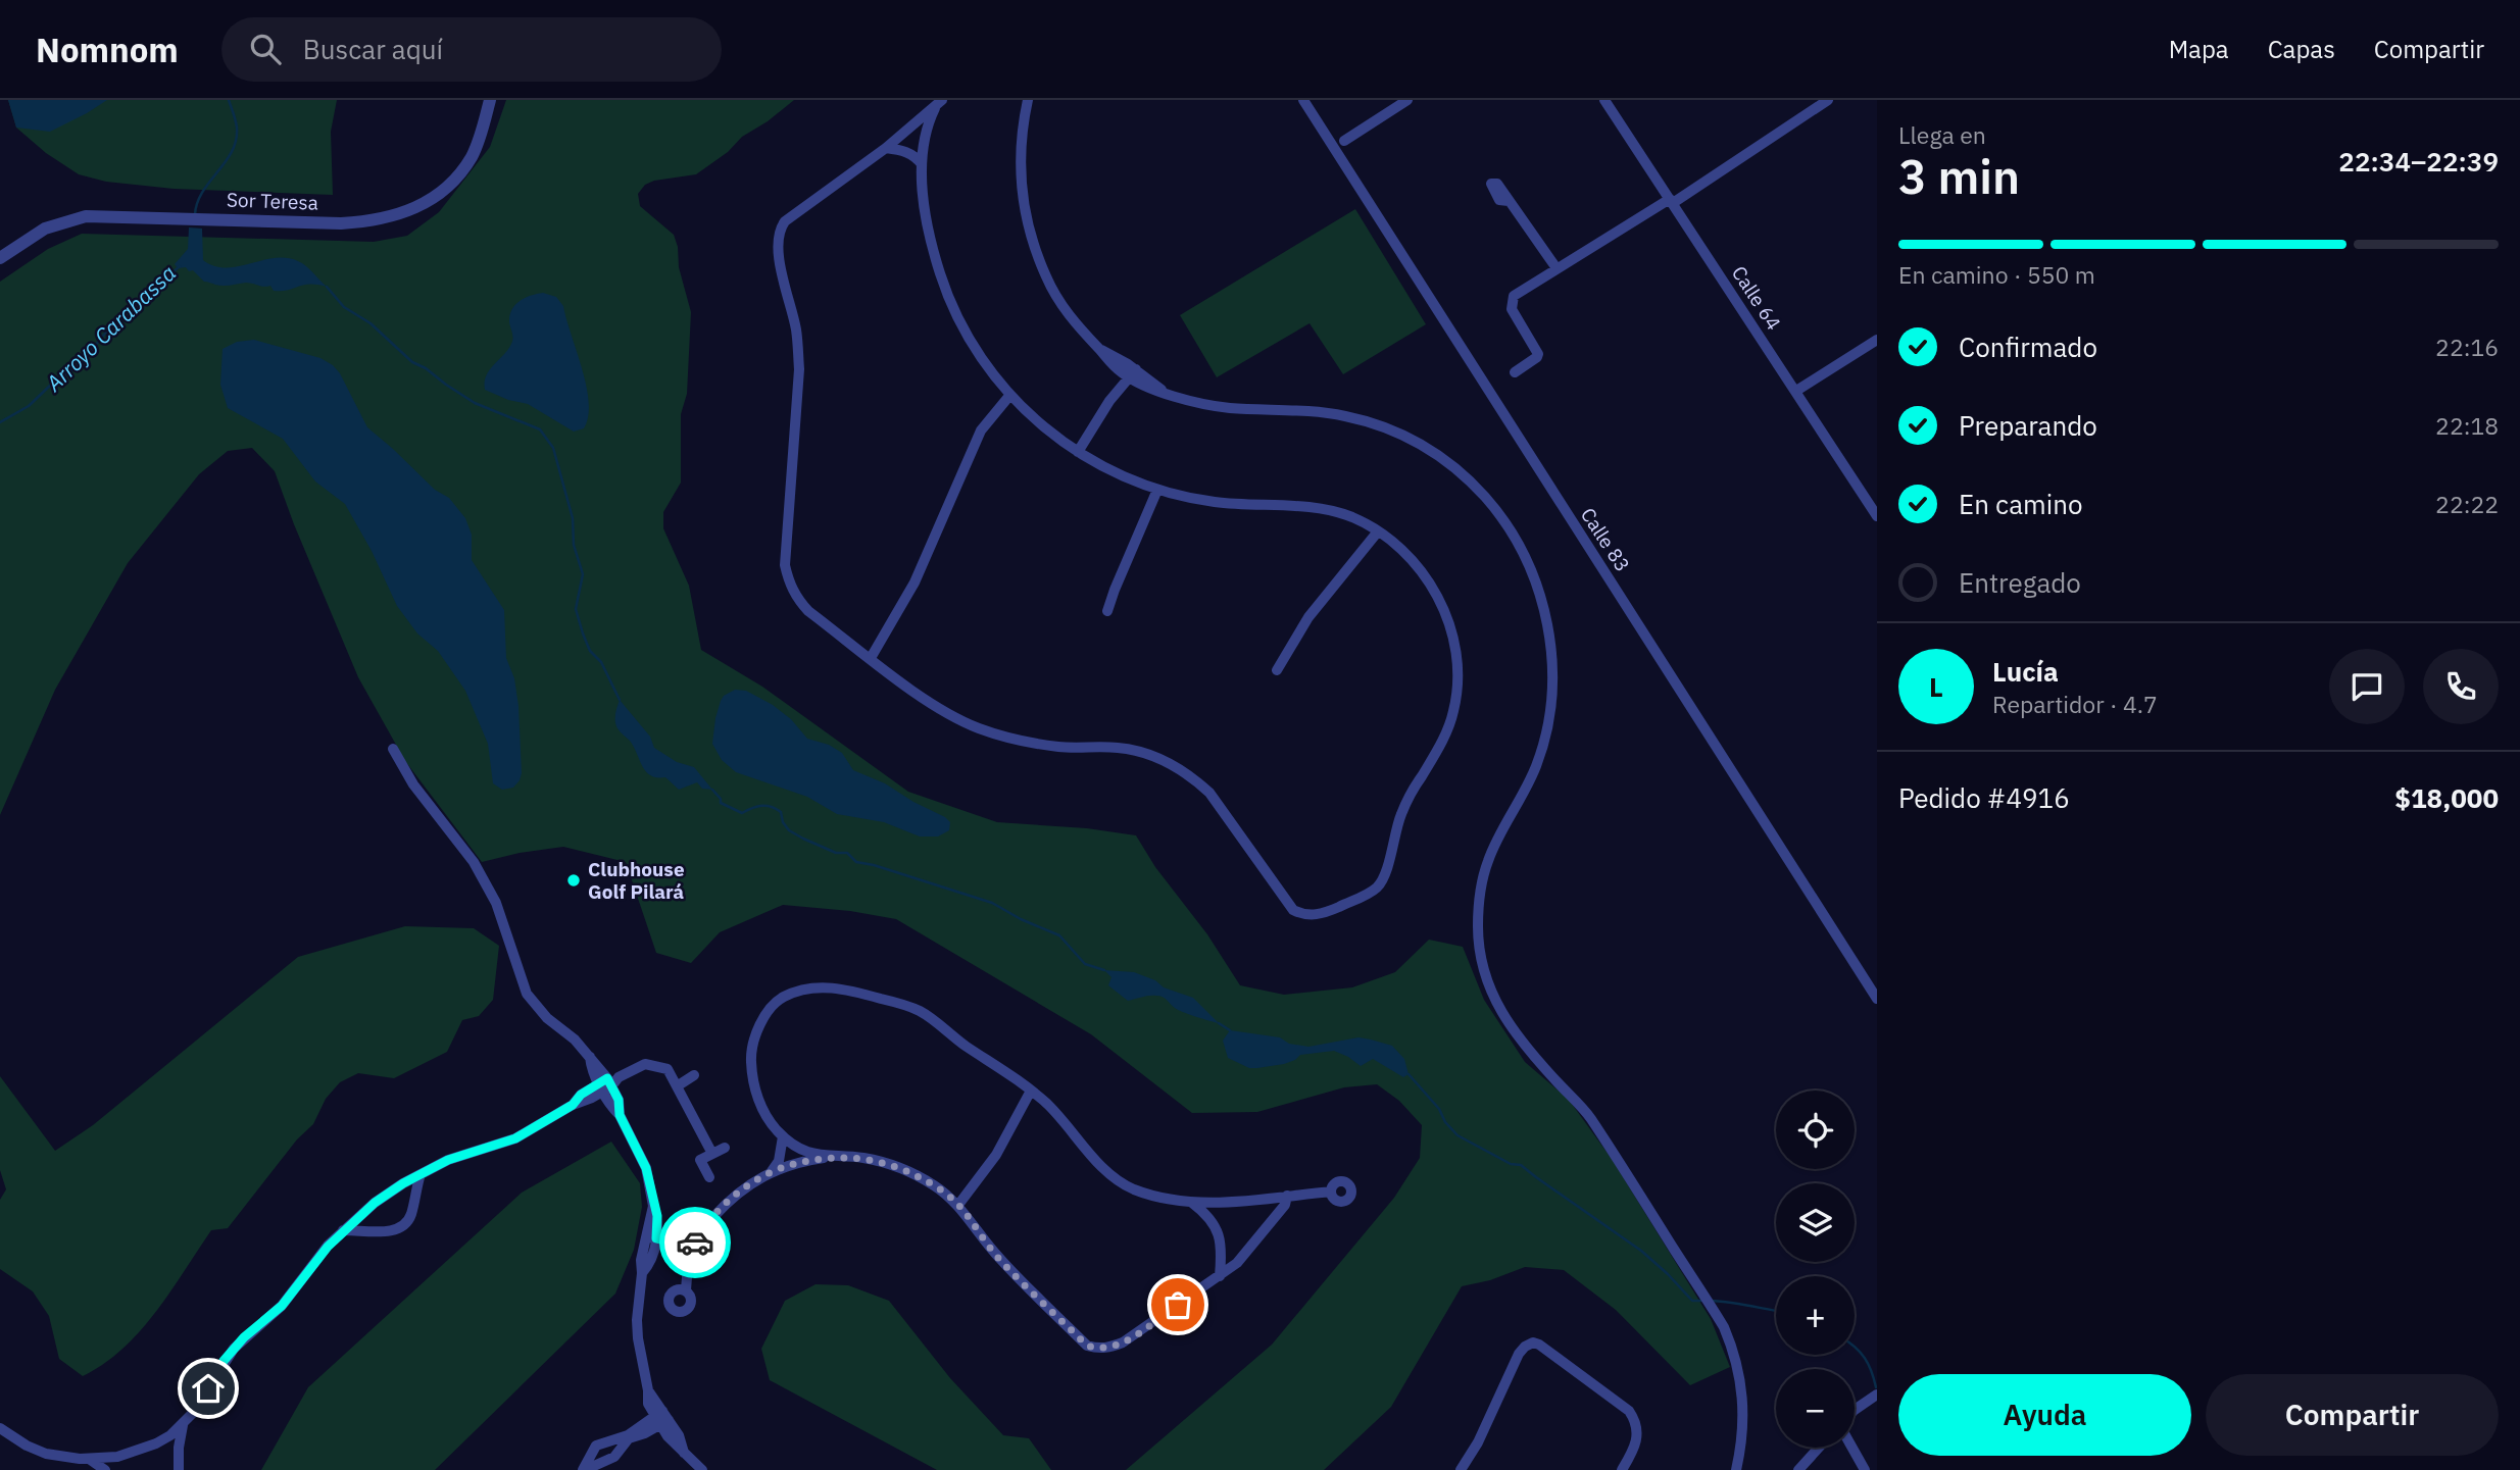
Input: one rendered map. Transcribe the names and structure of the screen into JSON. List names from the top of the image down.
{
  "streets": {
    "street": ["Sor Teresa", "Calle 64", "Calle 83"]
  },
  "water": ["Arroyo Carabassa"],
  "places": ["Clubhouse Golf Pilará"],
  "page": {
    "header": "Nomnom",
    "search": "Buscar aquí",
    "nav": ["Mapa", "Capas", "Compartir"],
    "heading": ["3 min", "Llega en", "22:34–22:39"],
    "panel": [
      "Lucía",
      "Repartidor · 4.7",
      "Pedido #4916",
      "$18,000"
    ],
    "bar": "En camino · 550 m",
    "list": [
      ["Confirmado", "22:16"],
      ["Preparando", "22:18"],
      ["En camino", "22:22"],
      "Entregado"
    ],
    "round": "L",
    "map_buttons": ["+", "−"],
    "buttons": ["Ayuda", "Compartir"]
  }
}
